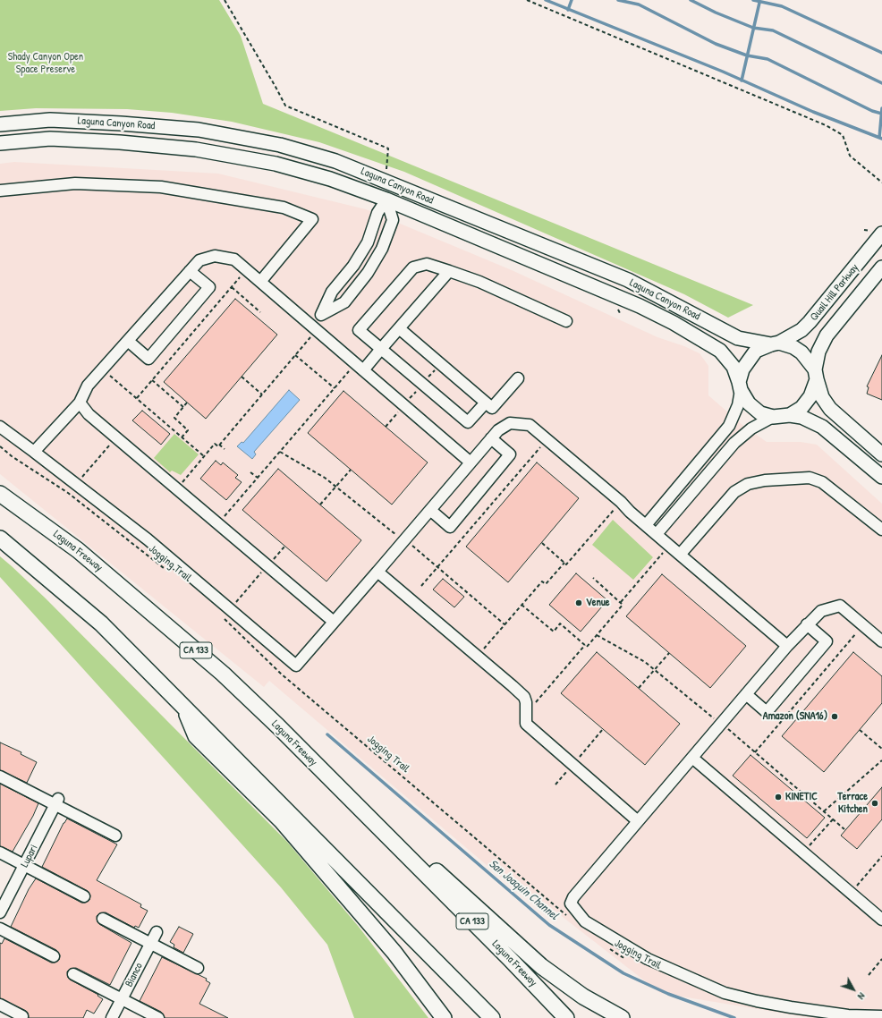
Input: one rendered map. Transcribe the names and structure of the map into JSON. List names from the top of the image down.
{
  "streets": {
    "highway": ["Laguna Freeway", "CA 133"],
    "main road": ["Laguna Canyon Road", "Quail Hill Parkway"],
    "street": ["Lupari", "Bianco"],
    "path": ["Jogging Trail"]
  },
  "crossings": [
    ["Laguna Canyon Road", "Quail Hill Parkway"]
  ],
  "water": ["San Joaquin Channel"],
  "parks": ["Shady Canyon Open Space Preserve"],
  "places": [
    "Venue",
    "Amazon (SNA16)",
    "KINETIC",
    "Terrace Kitchen"
  ],
  "north": "bottom right"
}
